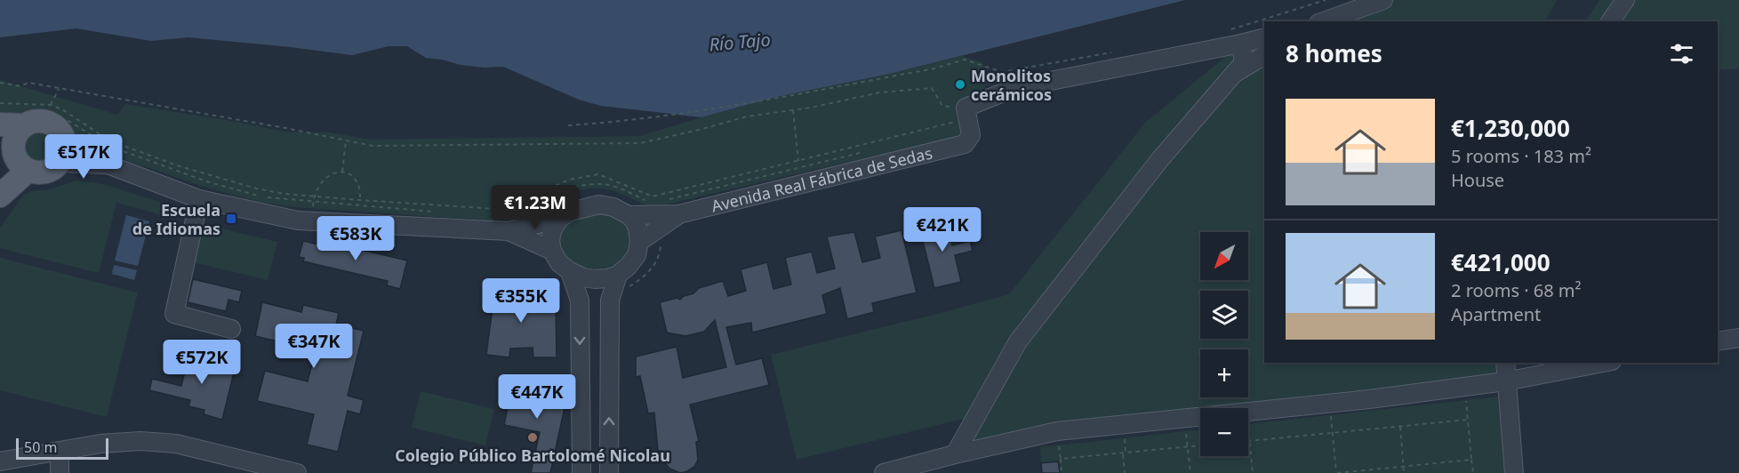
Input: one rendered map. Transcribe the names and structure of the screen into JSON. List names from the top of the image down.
{
  "streets": {
    "street": ["Avenida Real Fábrica de Sedas"]
  },
  "water": ["Río Tajo"],
  "places": {
    "other": ["Monolitos cerámicos", "Colegio Público Bartolomé Nicolau"],
    "transit": ["Escuela de Idiomas"]
  },
  "scale_bar": "50 m",
  "north": "bottom left",
  "page": {
    "heading": "8 homes",
    "list": [
      {
        "name": "€1,230,000",
        "note": "5 rooms · 183 m² · House"
      },
      {
        "name": "€421,000",
        "note": "2 rooms · 68 m² · Apartment"
      }
    ],
    "price": [
      "€517K",
      "€1.23M",
      "€421K",
      "€583K",
      "€355K",
      "€347K",
      "€572K",
      "€447K"
    ],
    "map_buttons": ["+", "−"],
    "scale": "50 m"
  }
}
